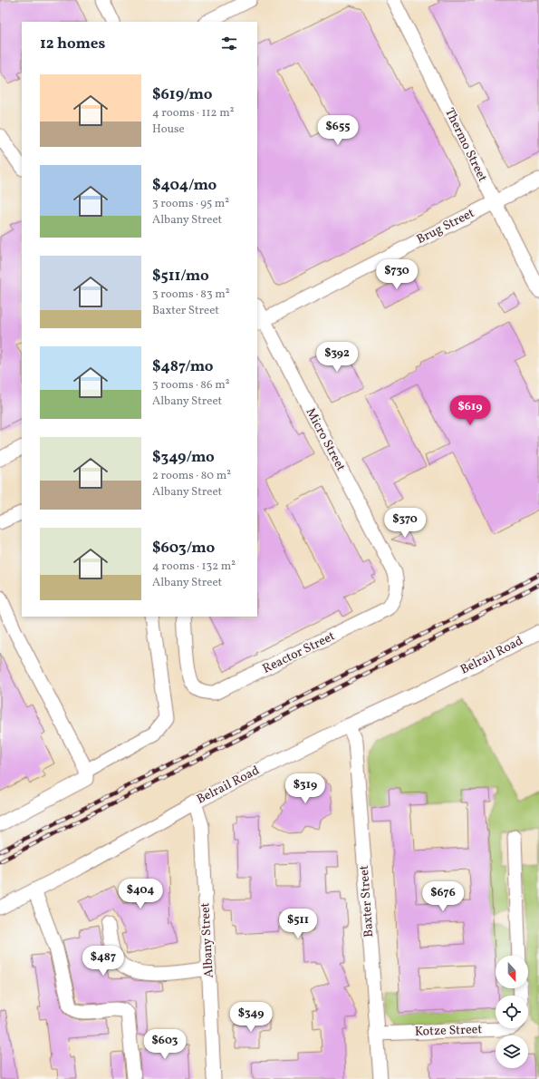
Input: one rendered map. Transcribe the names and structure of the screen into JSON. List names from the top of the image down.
{
  "streets": {
    "street": [
      "Thermo Street",
      "Brug Street",
      "Micro Street",
      "Reactor Street",
      "Belrail Road",
      "Baxter Street",
      "Albany Street",
      "Kotze Street"
    ]
  },
  "crossings": [
    ["Thermo Street", "Brug Street"],
    ["Brug Street", "Micro Street"],
    ["Micro Street", "Reactor Street"],
    ["Belrail Road", "Baxter Street"],
    ["Belrail Road", "Albany Street"],
    ["Baxter Street", "Kotze Street"]
  ],
  "north": "bottom",
  "page": {
    "heading": "12 homes",
    "list": [
      {
        "name": "$619/mo",
        "note": "4 rooms · 112 m² · House"
      },
      {
        "name": "$404/mo",
        "note": "3 rooms · 95 m² · Albany Street"
      },
      {
        "name": "$511/mo",
        "note": "3 rooms · 83 m² · Baxter Street"
      },
      {
        "name": "$487/mo",
        "note": "3 rooms · 86 m² · Albany Street"
      },
      {
        "name": "$349/mo",
        "note": "2 rooms · 80 m² · Albany Street"
      },
      {
        "name": "$603/mo",
        "note": "4 rooms · 132 m² · Albany Street"
      }
    ],
    "price": [
      "$655",
      "$730",
      "$392",
      "$619",
      "$370",
      "$319",
      "$404",
      "$676",
      "$511",
      "$487",
      "$349",
      "$603"
    ]
  }
}
